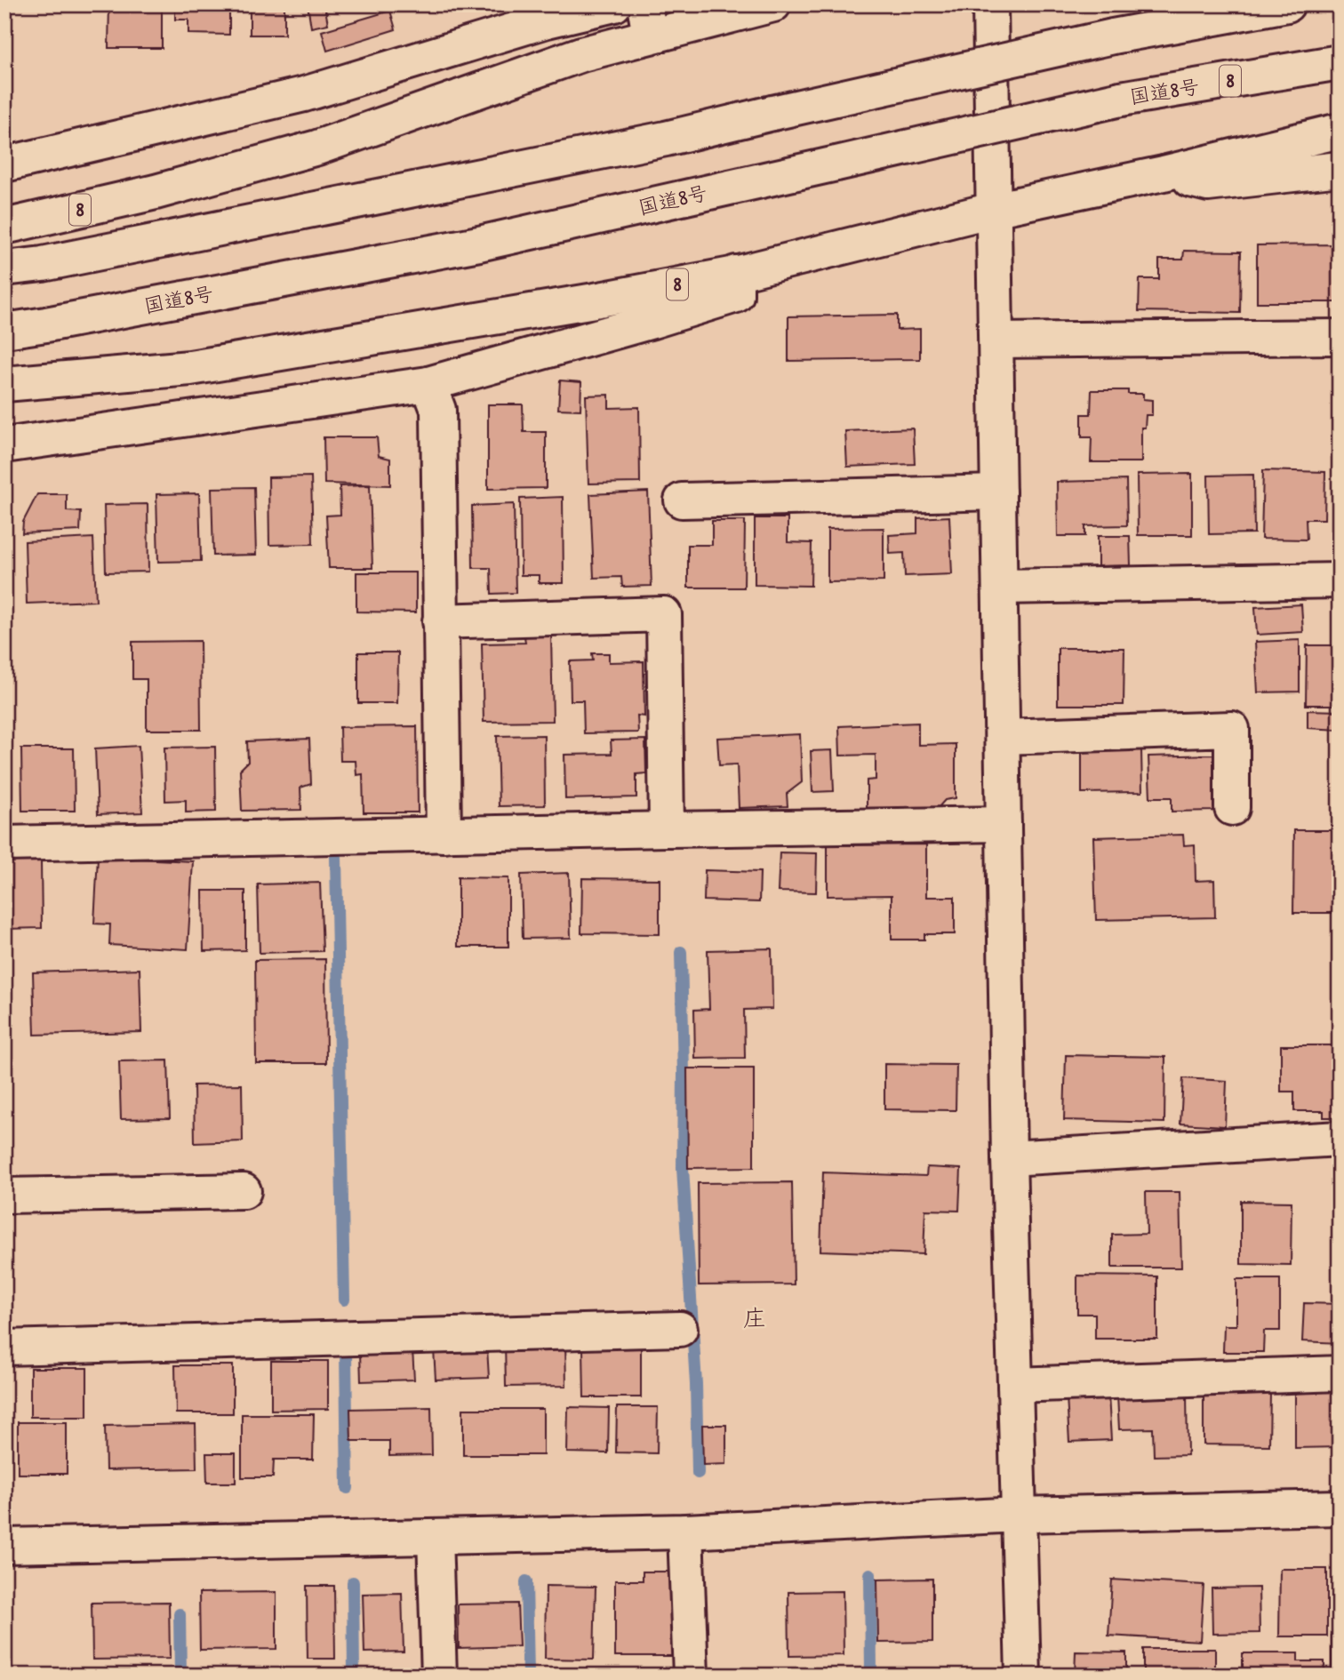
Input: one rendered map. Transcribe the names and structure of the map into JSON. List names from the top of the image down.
{
  "streets": {
    "main road": ["8", "国道8号"]
  },
  "districts": ["庄"]
}
